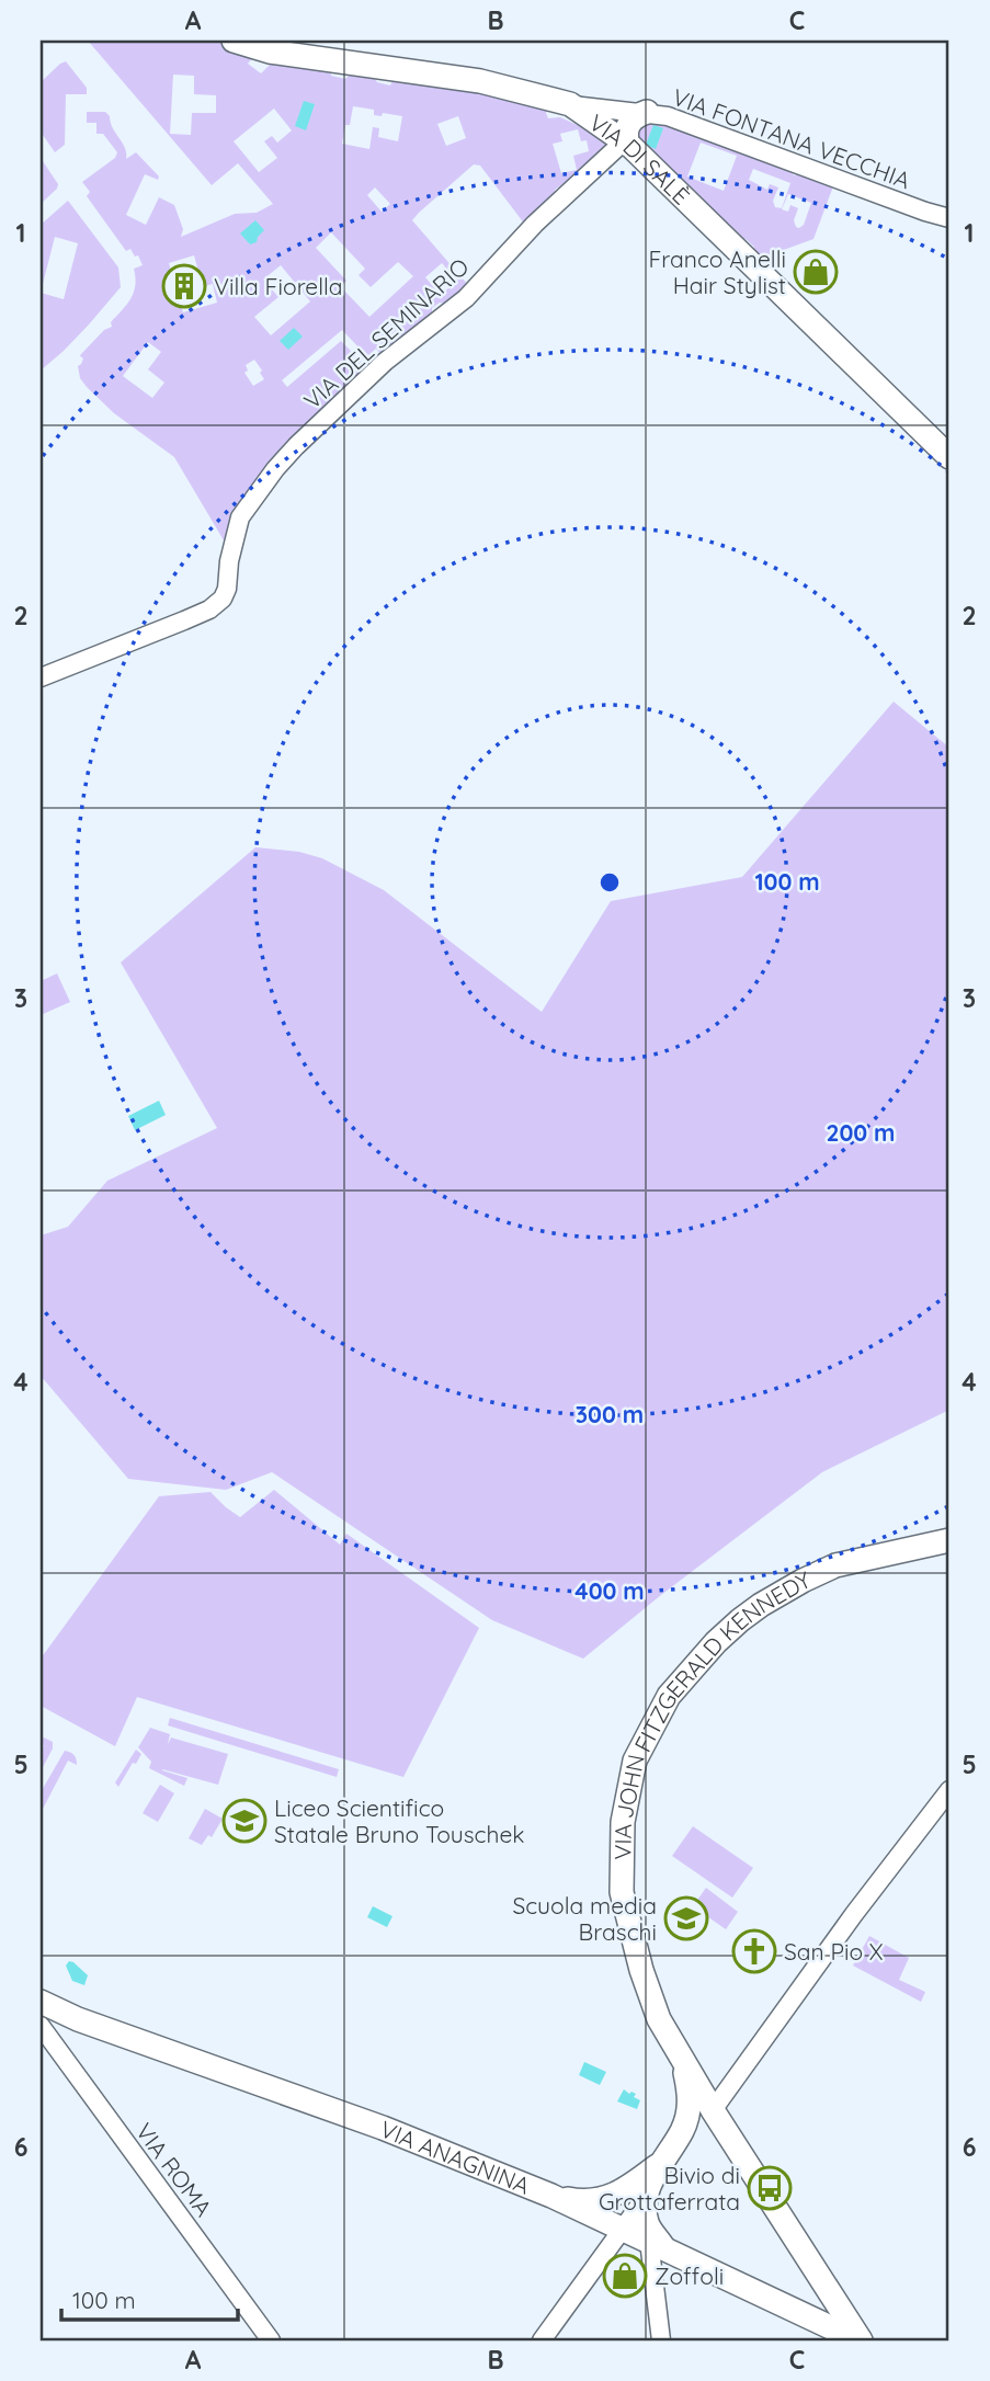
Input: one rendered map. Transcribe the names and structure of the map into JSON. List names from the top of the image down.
{
  "streets": {
    "main road": ["VIA DI SALÈ", "VIA JOHN FITZGERALD KENNEDY", "VIA ANAGNINA"],
    "street": ["VIA FONTANA VECCHIA", "VIA DEL SEMINARIO", "VIA ROMA"]
  },
  "crossings": [
    ["VIA FONTANA VECCHIA", "VIA DI SALÈ"],
    ["VIA DI SALÈ", "VIA DEL SEMINARIO"],
    ["VIA JOHN FITZGERALD KENNEDY", "VIA ANAGNINA"]
  ],
  "places": {
    "shop": ["Franco Anelli Hair Stylist", "Zoffoli"],
    "building": ["Villa Fiorella"],
    "school or university": ["Liceo Scientifico Statale Bruno Touschek", "Scuola media Braschi"],
    "church": ["San Pio X"],
    "bus stop": ["Bivio di Grottaferrata"]
  },
  "scale_bar": "100 m",
  "grid": {
    "columns": ["A", "B", "C"],
    "rows": [
      "1",
      "2",
      "3",
      "4",
      "5",
      "6"
    ]
  },
  "rings": [
    "100 m",
    "200 m",
    "300 m",
    "400 m"
  ]
}
